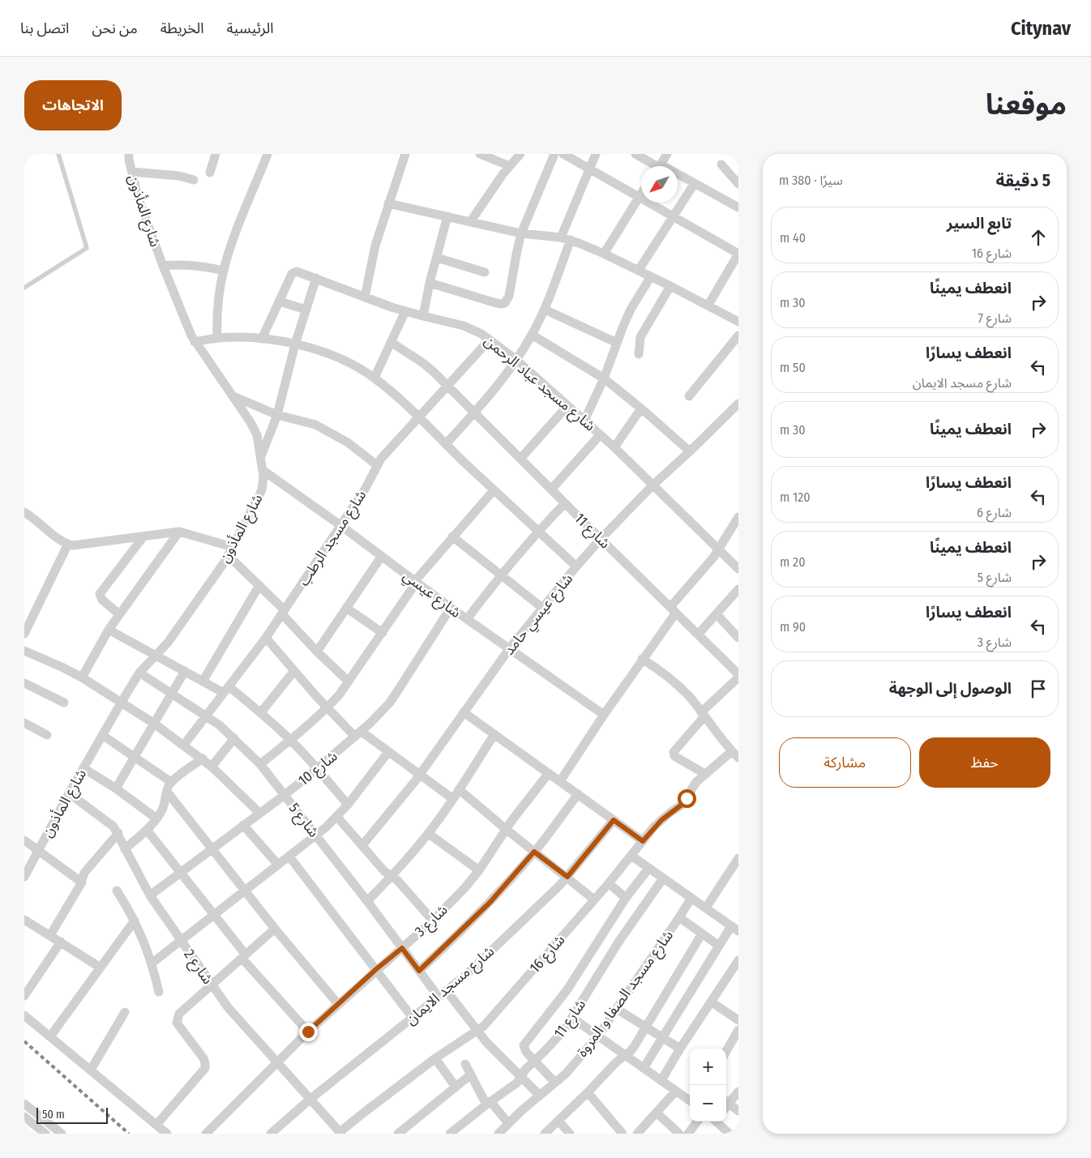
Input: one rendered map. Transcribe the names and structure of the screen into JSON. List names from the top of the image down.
{
  "streets": {
    "street": [
      "شارع المأذون",
      "شارع مسجد عباد الرحمن",
      "شارع 11",
      "شارع مسجد الرطب",
      "شارع عيسي",
      "شارع عيسي حامد",
      "شارع 10",
      "شارع 5",
      "شارع 3",
      "شارع 16",
      "شارع 2",
      "شارع مسجد الايمان",
      "شارع مسجد الصفا و المروة"
    ]
  },
  "crossings": [
    ["شارع المأذون", "شارع عيسي"],
    ["شارع المأذون", "شارع 5"],
    ["شارع المأذون", "شارع 2"],
    ["شارع مسجد عباد الرحمن", "شارع مسجد الرطب"],
    ["شارع مسجد عباد الرحمن", "شارع عيسي حامد"],
    ["شارع 11", "شارع مسجد الرطب"],
    ["شارع 11", "شارع عيسي حامد"],
    ["شارع مسجد الرطب", "شارع عيسي"],
    ["شارع مسجد الرطب", "شارع 5"],
    ["شارع عيسي", "شارع عيسي حامد"],
    ["شارع عيسي", "شارع 10"],
    ["شارع 10", "شارع 5"],
    ["شارع 10", "شارع 2"],
    ["شارع 5", "شارع 3"],
    ["شارع 5", "شارع مسجد الايمان"],
    ["شارع 3", "شارع 2"],
    ["شارع 16", "شارع 2"],
    ["شارع 2", "شارع مسجد الايمان"]
  ],
  "scale_bar": "50 m",
  "north": "bottom left",
  "page": {
    "header": "Citynav",
    "nav": [
      "الرئيسية",
      "الخريطة",
      "من نحن",
      "اتصل بنا"
    ],
    "title": "موقعنا",
    "buttons": [
      "الاتجاهات",
      ["حفظ", "مشاركة"]
    ],
    "heading": ["5 دقيقة", "سيرًا · 380 m"],
    "list": [
      ["تابع السير", "شارع 16", "40 m"],
      ["انعطف يمينًا", "شارع 7", "30 m"],
      ["انعطف يسارًا", "شارع مسجد الايمان", "50 m"],
      ["انعطف يمينًا", "30 m"],
      ["انعطف يسارًا", "شارع 6", "120 m"],
      ["انعطف يمينًا", "شارع 5", "20 m"],
      ["انعطف يسارًا", "شارع 3", "90 m"],
      "الوصول إلى الوجهة"
    ],
    "map_buttons": ["+", "−"],
    "scale": "50 m"
  }
}
